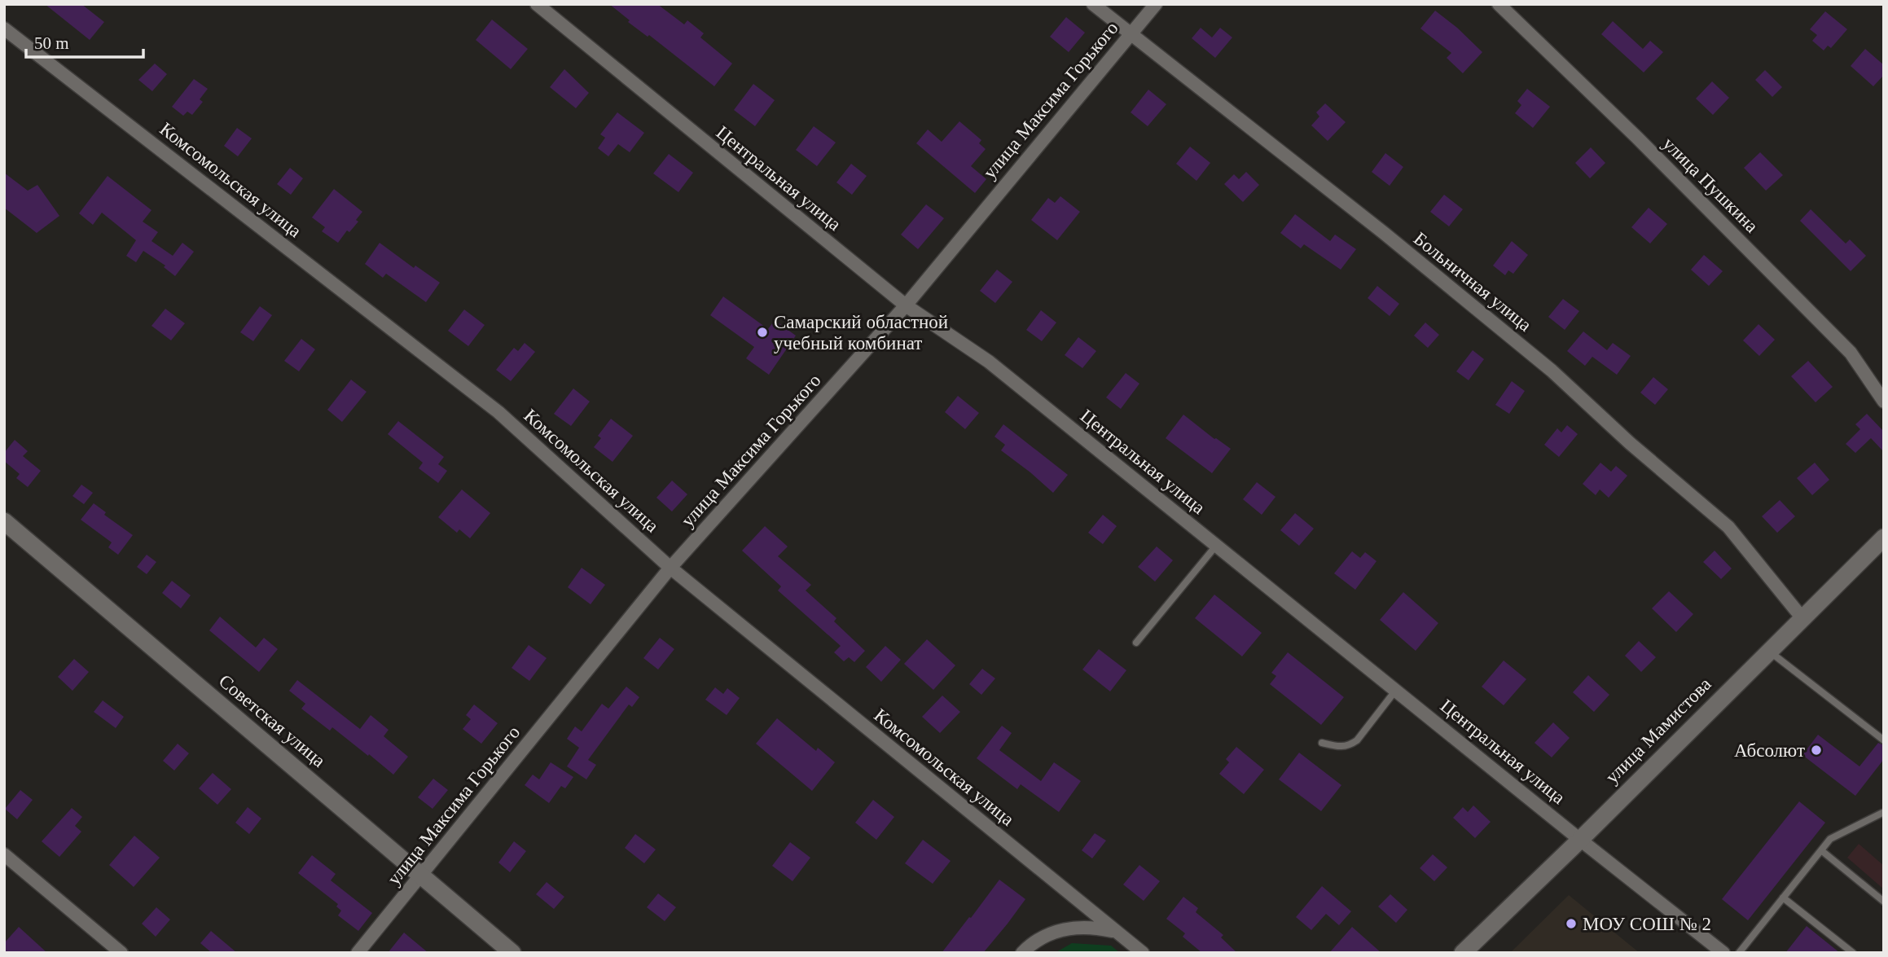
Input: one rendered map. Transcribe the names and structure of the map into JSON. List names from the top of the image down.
{
  "streets": {
    "street": [
      "улица Максима Горького",
      "Центральная улица",
      "Комсомольская улица",
      "улица Пушкина",
      "Больничная улица",
      "Советская улица",
      "улица Мамистова"
    ]
  },
  "crossings": [
    ["улица Максима Горького", "Центральная улица"],
    ["улица Максима Горького", "Комсомольская улица"],
    ["улица Максима Горького", "Больничная улица"],
    ["улица Максима Горького", "Советская улица"],
    ["Центральная улица", "улица Мамистова"],
    ["Больничная улица", "улица Мамистова"]
  ],
  "places": ["Самарский областной учебный комбинат", "Абсолют", "МОУ СОШ № 2"],
  "scale_bar": "50 m"
}
